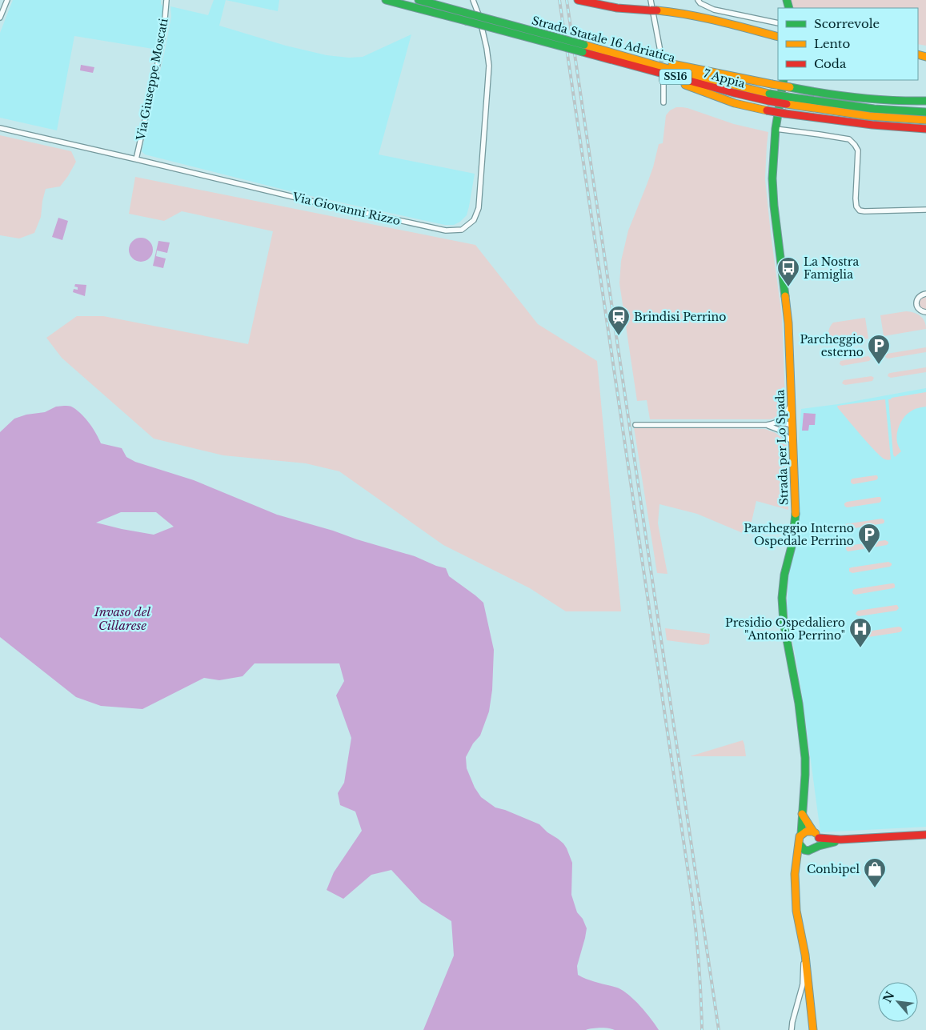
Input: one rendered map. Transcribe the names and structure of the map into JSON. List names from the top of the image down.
{
  "streets": {
    "main road": [
      "Strada Statale 16 Adriatica",
      "SS16",
      "7 Appia",
      "Strada per Lo Spada"
    ],
    "street": ["Via Giuseppe Moscati", "Via Giovanni Rizzo"]
  },
  "crossings": [
    ["Strada Statale 16 Adriatica", "7 Appia"],
    ["SS16", "7 Appia"],
    ["Via Giuseppe Moscati", "Via Giovanni Rizzo"]
  ],
  "water": ["Invaso del Cillarese"],
  "places": {
    "bus stop": ["La Nostra Famiglia"],
    "station": ["Brindisi Perrino"],
    "parking": ["Parcheggio esterno", "Parcheggio Interno Ospedale Perrino"],
    "hospital": ["Presidio Ospedaliero \"Antonio Perrino\""],
    "shop": ["Conbipel"]
  },
  "legend": ["Scorrevole", "Lento", "Coda"],
  "north": "top left"
}
